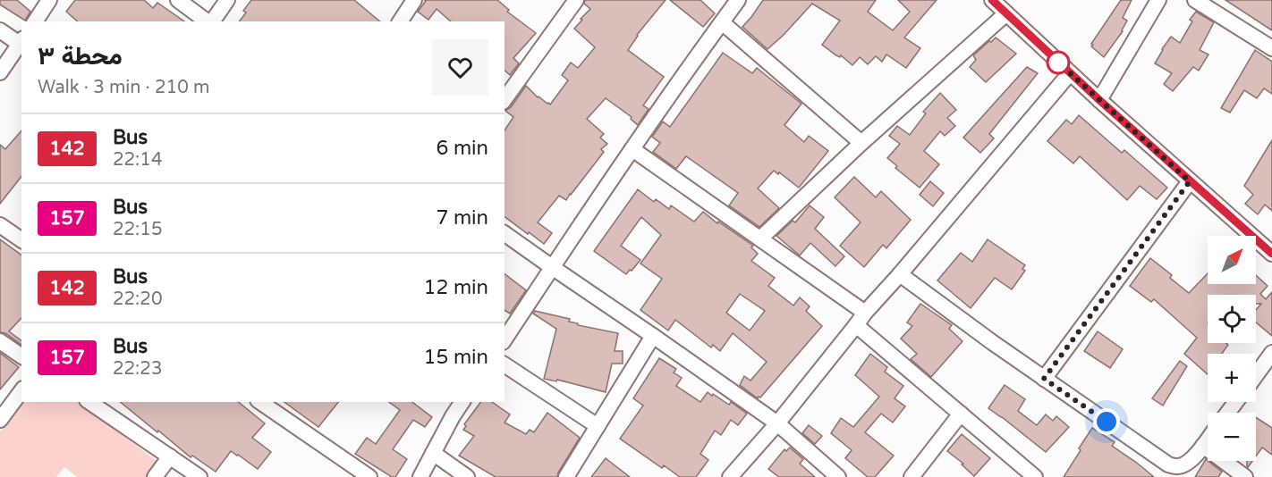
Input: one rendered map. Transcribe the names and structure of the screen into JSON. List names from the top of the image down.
{
  "lines": ["bus line 142"],
  "north": "top right",
  "page": {
    "heading": ["محطة ٣", "Walk · 3 min · 210 m"],
    "list": [
      {
        "mark": "142",
        "name": "Bus",
        "note": "22:14",
        "value": "6 min"
      },
      {
        "mark": "157",
        "name": "Bus",
        "note": "22:15",
        "value": "7 min"
      },
      {
        "mark": "142",
        "name": "Bus",
        "note": "22:20",
        "value": "12 min"
      },
      {
        "mark": "157",
        "name": "Bus",
        "note": "22:23",
        "value": "15 min"
      }
    ],
    "map_buttons": ["+", "−"]
  }
}
